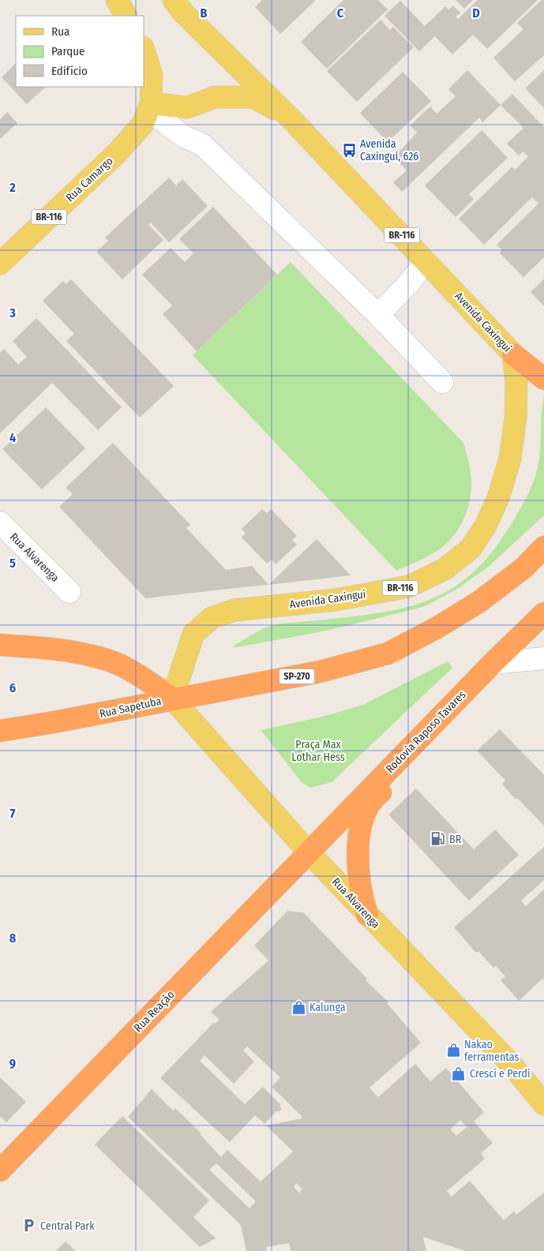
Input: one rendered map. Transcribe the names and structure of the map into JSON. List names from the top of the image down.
{
  "streets": {
    "highway": [
      "SP-270",
      "Rua Sapetuba",
      "Rodovia Raposo Tavares",
      "Rua Reação"
    ],
    "main road": [
      "Rua Camargo",
      "BR-116",
      "Avenida Caxingui",
      "Rua Alvarenga"
    ]
  },
  "crossings": [
    ["Rua Camargo", "BR-116"],
    ["BR-116", "Avenida Caxingui"],
    ["Avenida Caxingui", "Rua Alvarenga"],
    ["Avenida Caxingui", "SP-270"],
    ["Avenida Caxingui", "Rua Sapetuba"],
    ["Rua Alvarenga", "SP-270"],
    ["Rua Alvarenga", "Rua Sapetuba"],
    ["Rua Alvarenga", "Rodovia Raposo Tavares"],
    ["Rua Alvarenga", "Rua Reação"],
    ["SP-270", "Rua Sapetuba"],
    ["Rodovia Raposo Tavares", "Rua Reação"]
  ],
  "parks": ["Praça Max Lothar Hess"],
  "places": {
    "bus stop": ["Avenida Caxingui, 626"],
    "fuel station": ["BR"],
    "shop": ["Kalunga", "Nakao ferramentas", "Cresci e Perdi"],
    "parking": ["Central Park"]
  },
  "legend": ["Rua", "Parque", "Edifício"],
  "grid": {
    "columns": ["B", "C", "D"],
    "rows": [
      "2",
      "3",
      "4",
      "5",
      "6",
      "7",
      "8",
      "9"
    ]
  }
}
